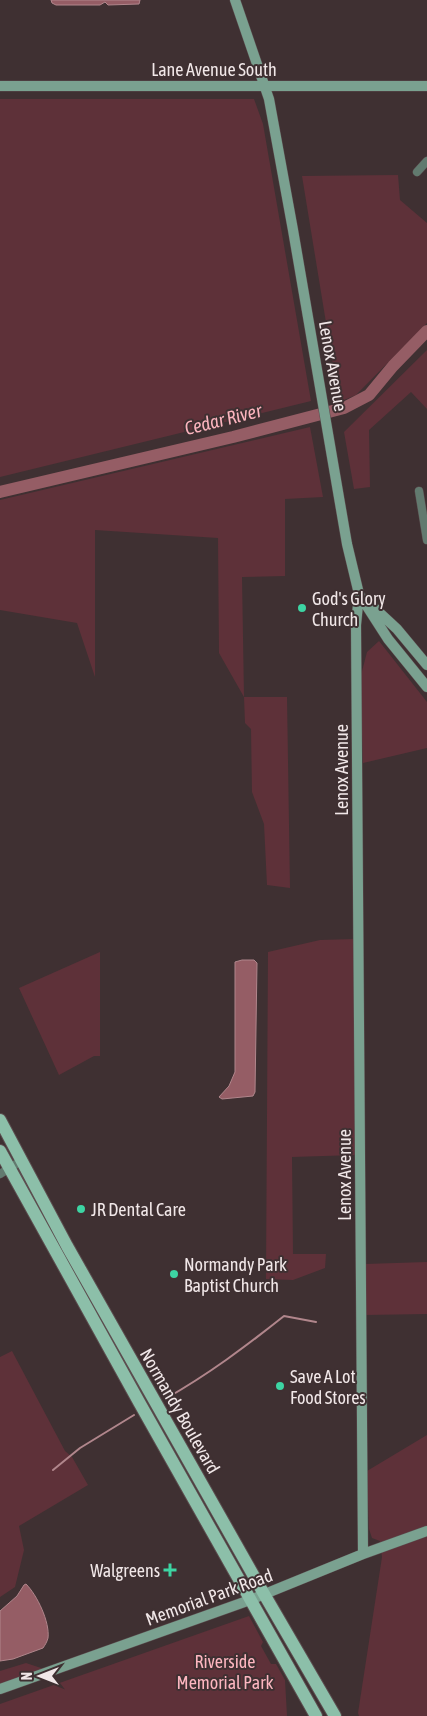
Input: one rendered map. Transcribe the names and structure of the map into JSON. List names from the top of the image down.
{
  "streets": {
    "main road": ["Normandy Boulevard"],
    "street": ["Lane Avenue South", "Lenox Avenue", "Memorial Park Road"]
  },
  "crossings": [
    ["Lane Avenue South", "Lenox Avenue"],
    ["Lenox Avenue", "Memorial Park Road"],
    ["Normandy Boulevard", "Memorial Park Road"]
  ],
  "water": ["Cedar River"],
  "parks": ["Riverside Memorial Park"],
  "places": {
    "other": [
      "God's Glory Church",
      "JR Dental Care",
      "Normandy Park Baptist Church",
      "Save A Lot Food Stores"
    ],
    "health": ["Walgreens"]
  },
  "north": "left"
}
